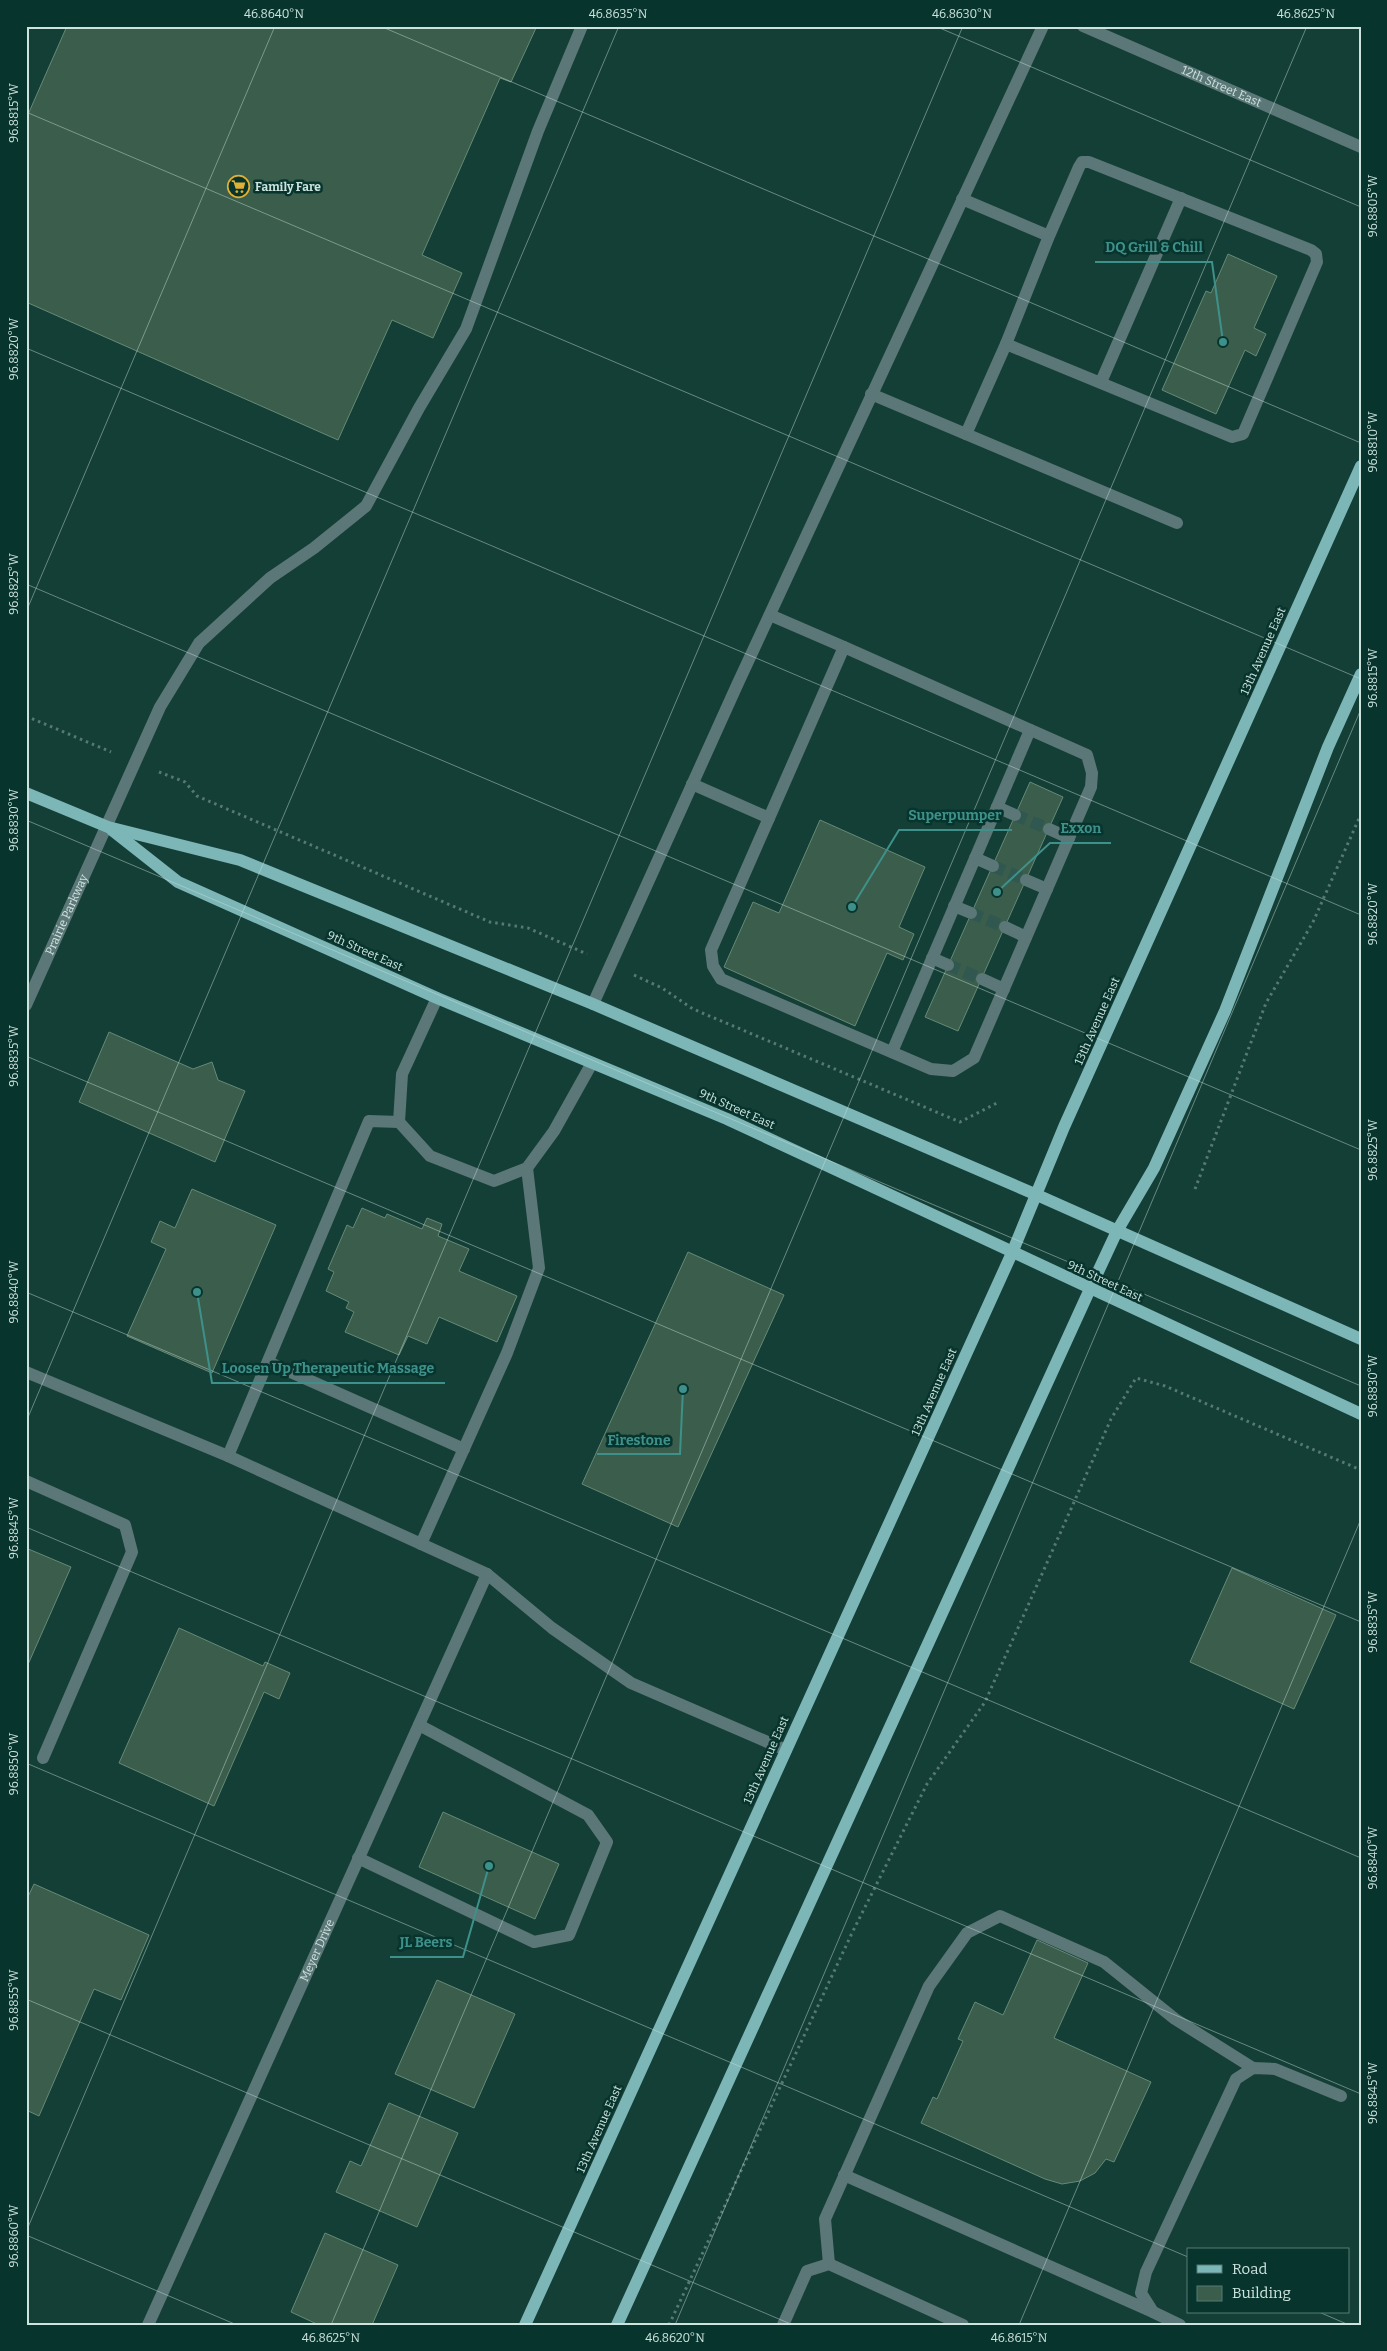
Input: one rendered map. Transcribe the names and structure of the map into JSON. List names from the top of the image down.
{
  "streets": {
    "main road": ["13th Avenue East", "9th Street East"],
    "street": ["12th Street East", "Prairie Parkway", "Meyer Drive"]
  },
  "crossings": [
    ["13th Avenue East", "9th Street East"],
    ["Prairie Parkway", "9th Street East"]
  ],
  "places": {
    "supermarket": ["Family Fare"],
    "other": [
      "DQ Grill & Chill",
      "Exxon",
      "Superpumper",
      "Loosen Up Therapeutic Massage",
      "Firestone",
      "JL Beers"
    ]
  },
  "legend": ["Road", "Building"],
  "coordinates": [
    "46.8640°N",
    "46.8635°N",
    "46.8630°N",
    "46.8625°N",
    "96.8815°W",
    "96.8805°W",
    "96.8820°W",
    "96.8810°W",
    "96.8825°W",
    "96.8830°W",
    "96.8835°W",
    "96.8840°W",
    "96.8845°W",
    "96.8850°W",
    "96.8855°W",
    "96.8860°W",
    "46.8620°N",
    "46.8615°N"
  ]
}
